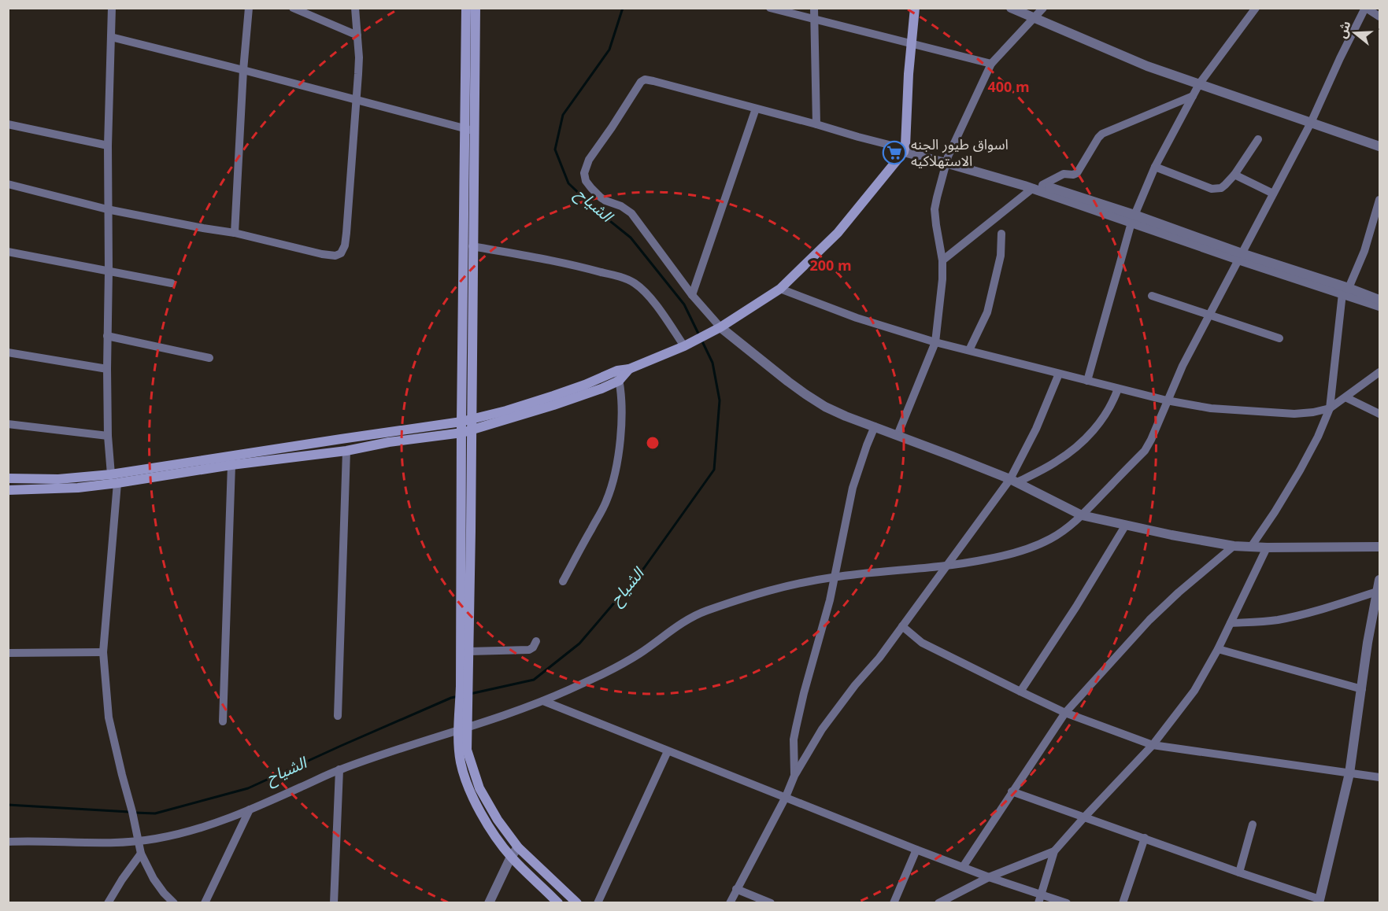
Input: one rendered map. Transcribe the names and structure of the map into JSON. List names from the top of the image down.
{
  "water": ["الشياح"],
  "places": {
    "supermarket": ["اسواق طيور الجنه الاستهلاكيه"]
  },
  "north": "left",
  "rings": ["400 m", "200 m"]
}
